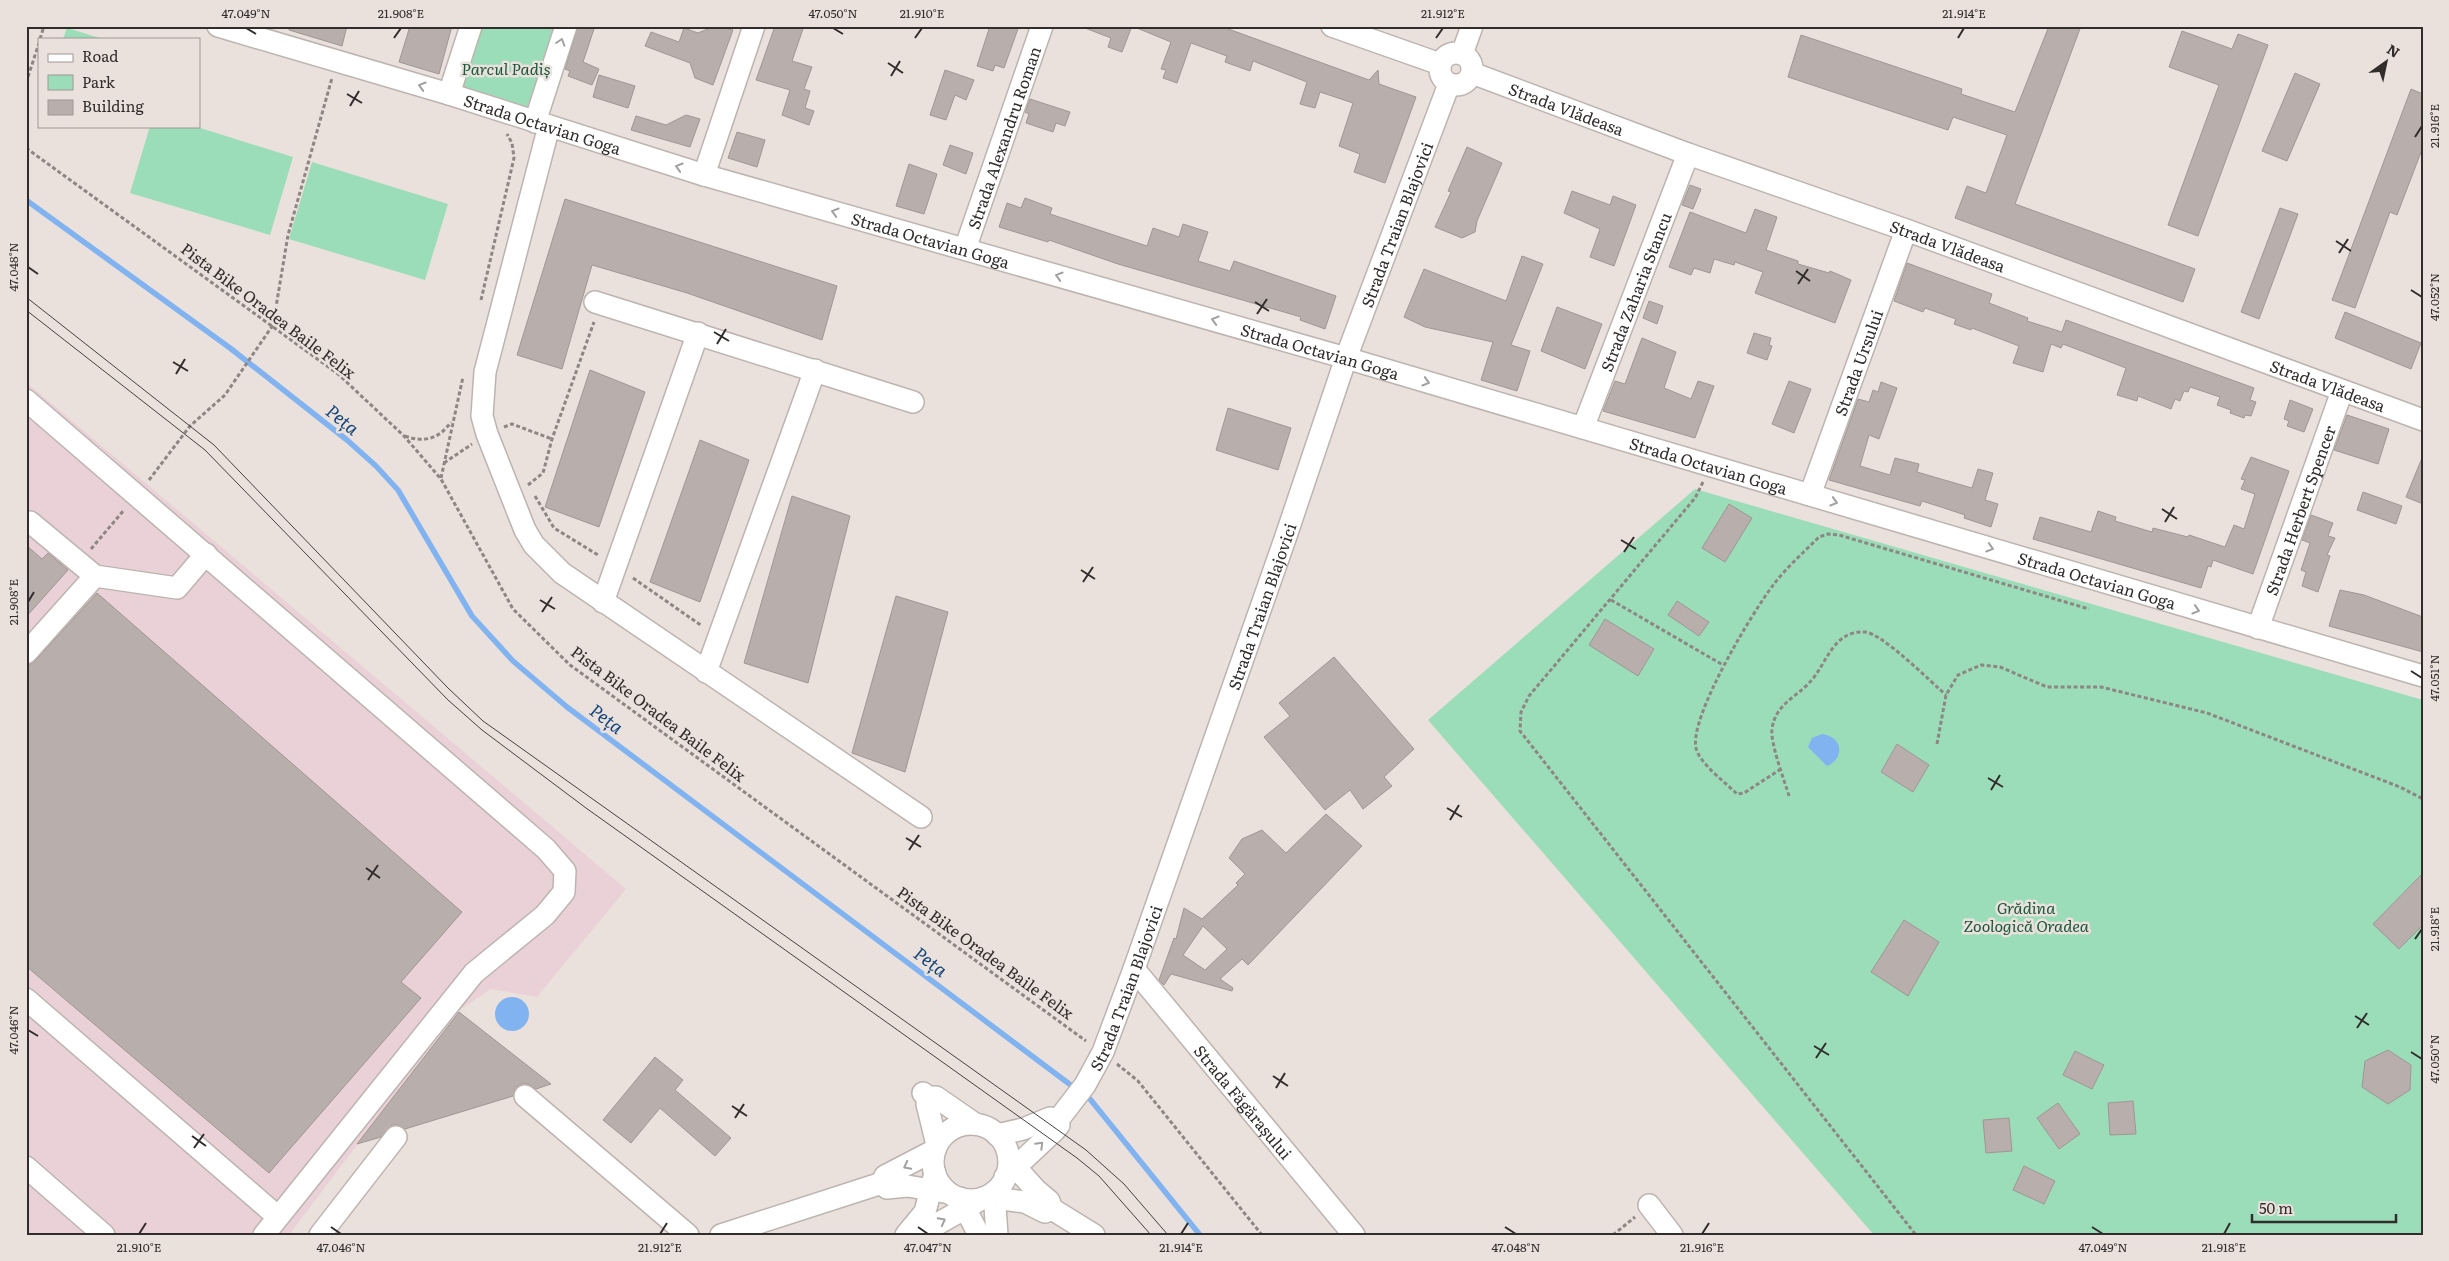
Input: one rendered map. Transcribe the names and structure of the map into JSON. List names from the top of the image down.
{
  "streets": {
    "street": [
      "Strada Vlădeasa",
      "Strada Octavian Goga",
      "Strada Alexandru Roman",
      "Strada Traian Blajovici",
      "Strada Zaharia Stancu",
      "Strada Ursului",
      "Strada Herbert Spencer",
      "Strada Făgărașului"
    ],
    "path": ["Pista Bike Oradea Baile Felix"]
  },
  "crossings": [
    ["Strada Vlădeasa", "Strada Traian Blajovici"],
    ["Strada Vlădeasa", "Strada Zaharia Stancu"],
    ["Strada Vlădeasa", "Strada Ursului"],
    ["Strada Vlădeasa", "Strada Herbert Spencer"],
    ["Strada Octavian Goga", "Strada Alexandru Roman"],
    ["Strada Octavian Goga", "Strada Traian Blajovici"],
    ["Strada Octavian Goga", "Strada Zaharia Stancu"],
    ["Strada Octavian Goga", "Strada Ursului"],
    ["Strada Octavian Goga", "Strada Herbert Spencer"],
    ["Strada Traian Blajovici", "Pista Bike Oradea Baile Felix"],
    ["Strada Traian Blajovici", "Strada Făgărașului"]
  ],
  "water": ["Peța"],
  "parks": ["Parcul Padiș", "Grădina Zoologică Oradea"],
  "legend": ["Road", "Park", "Building"],
  "scale_bar": "50 m",
  "north": "top right",
  "coordinates": [
    "47.049°N",
    "21.908°E",
    "47.050°N",
    "21.910°E",
    "21.912°E",
    "21.914°E",
    "21.916°E",
    "47.048°N",
    "47.052°N",
    "47.051°N",
    "21.918°E",
    "47.046°N",
    "47.047°N"
  ]
}
